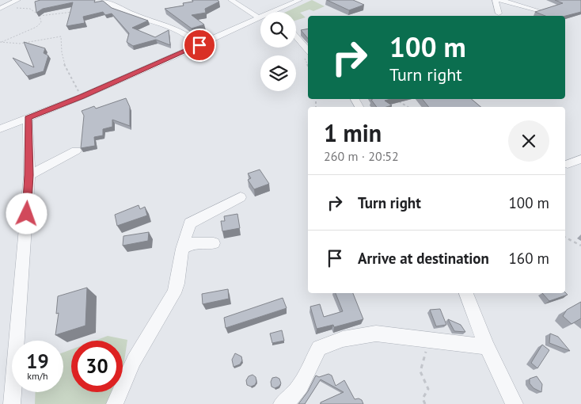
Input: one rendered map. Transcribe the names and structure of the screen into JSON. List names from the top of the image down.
{
  "page": {
    "turn": ["100 m", "Turn right"],
    "heading": ["1 min", "260 m · 20:52"],
    "list": [
      {
        "name": "Turn right",
        "value": "100 m"
      },
      {
        "name": "Arrive at destination",
        "value": "160 m"
      }
    ],
    "speed": "19 km/h",
    "limit": "30"
  }
}
